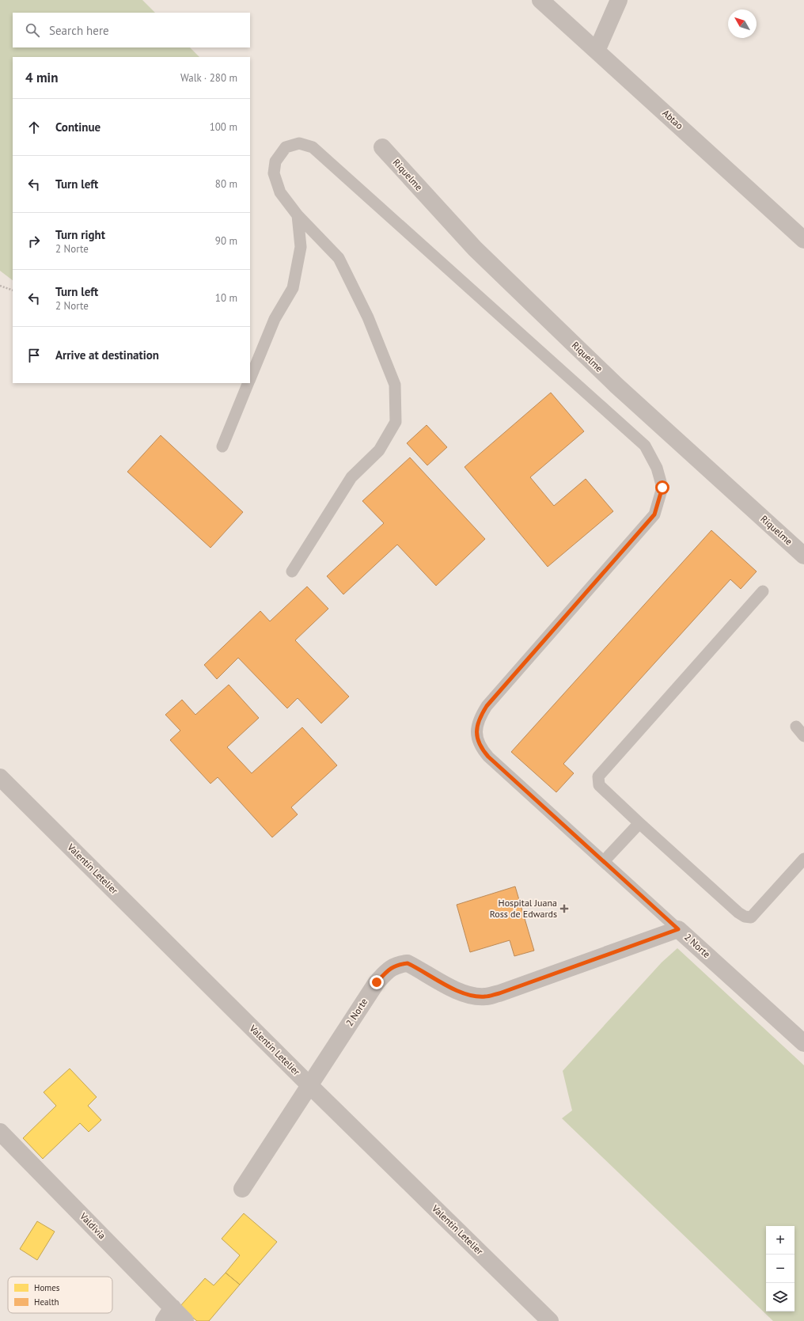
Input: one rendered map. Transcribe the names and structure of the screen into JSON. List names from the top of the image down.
{
  "streets": {
    "street": [
      "Abtao",
      "Riquelme",
      "Valentín Letelier",
      "2 Norte",
      "Valdivia"
    ]
  },
  "crossings": [
    ["Valentín Letelier", "2 Norte"]
  ],
  "places": {
    "health": ["Hospital Juana Ross de Edwards"]
  },
  "legend": ["Homes", "Health"],
  "north": "top left",
  "page": {
    "search": "Search here",
    "heading": ["4 min", "Walk · 280 m"],
    "list": [
      ["Continue", "100 m"],
      ["Turn left", "80 m"],
      ["Turn right", "2 Norte", "90 m"],
      ["Turn left", "2 Norte", "10 m"],
      "Arrive at destination"
    ],
    "map_buttons": ["+", "−"]
  }
}
